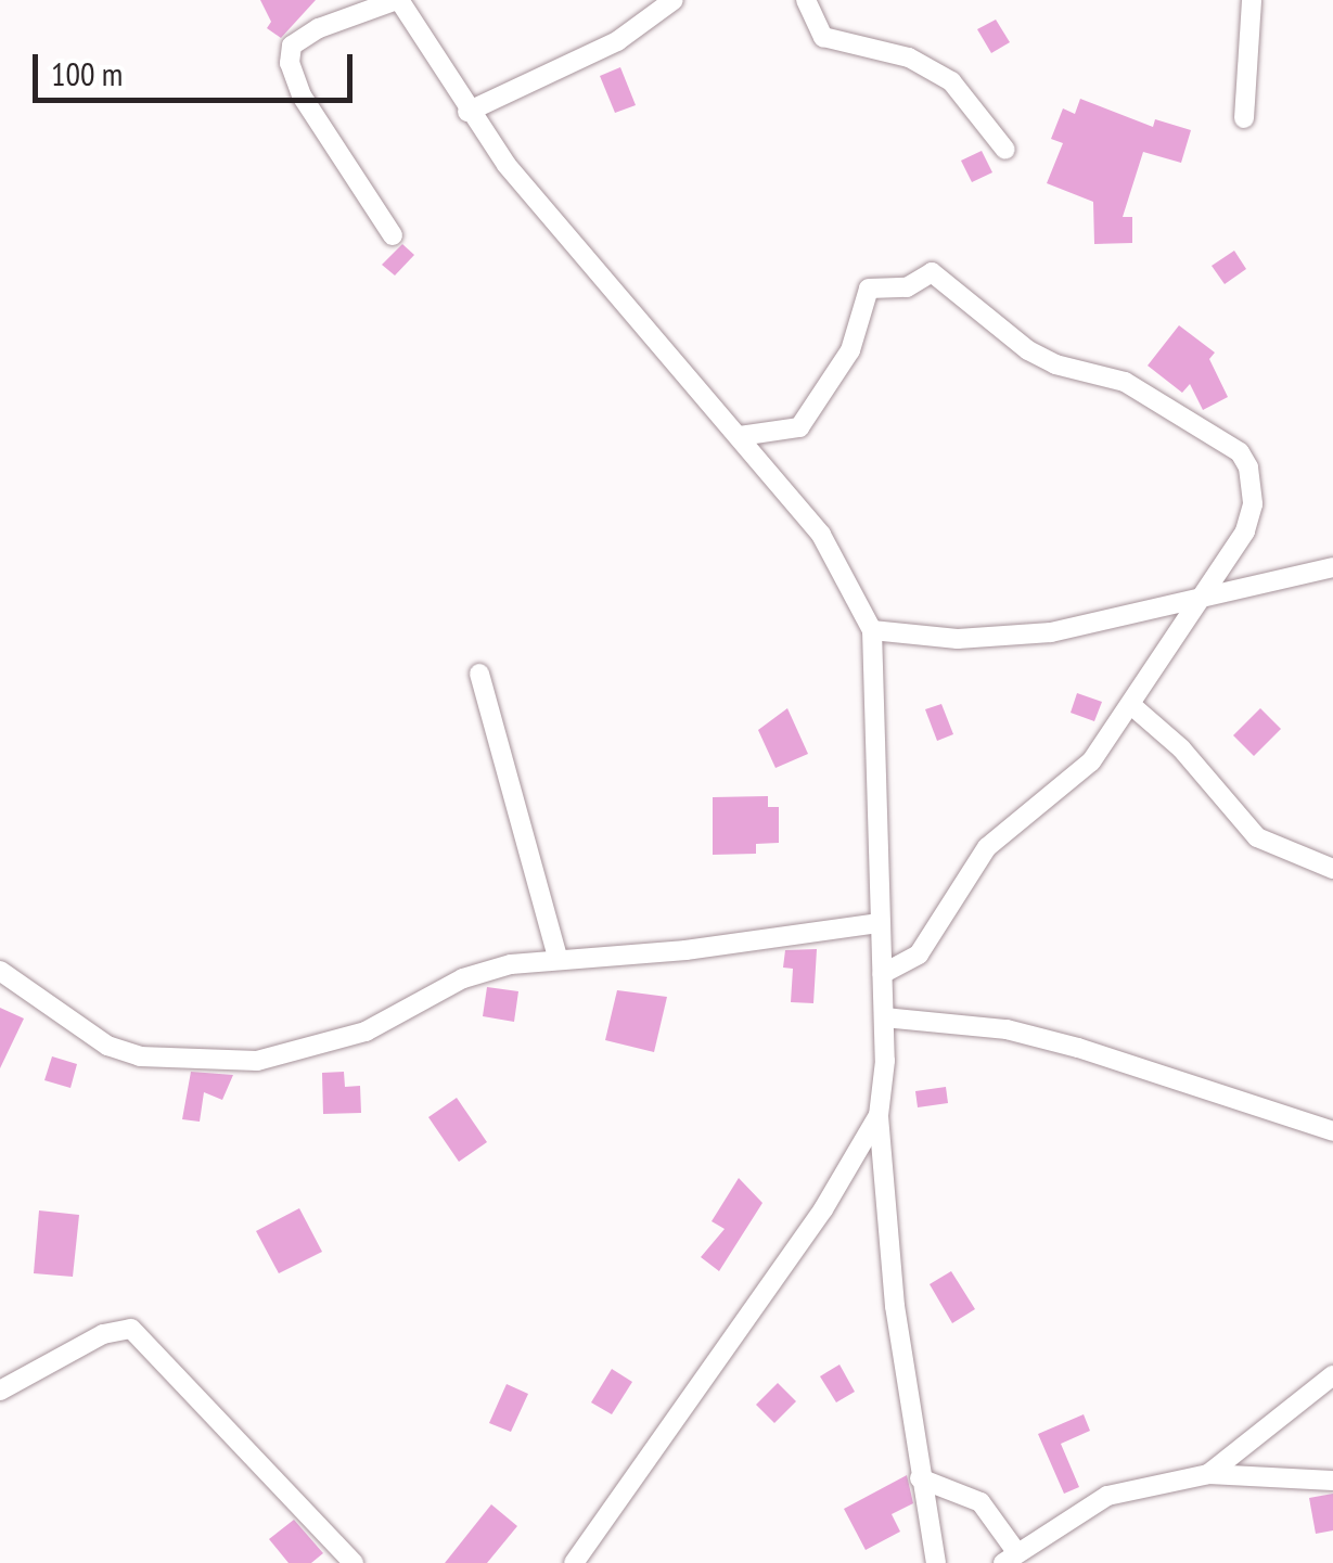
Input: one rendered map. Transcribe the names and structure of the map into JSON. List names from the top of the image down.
{
  "scale_bar": "100 m"
}
